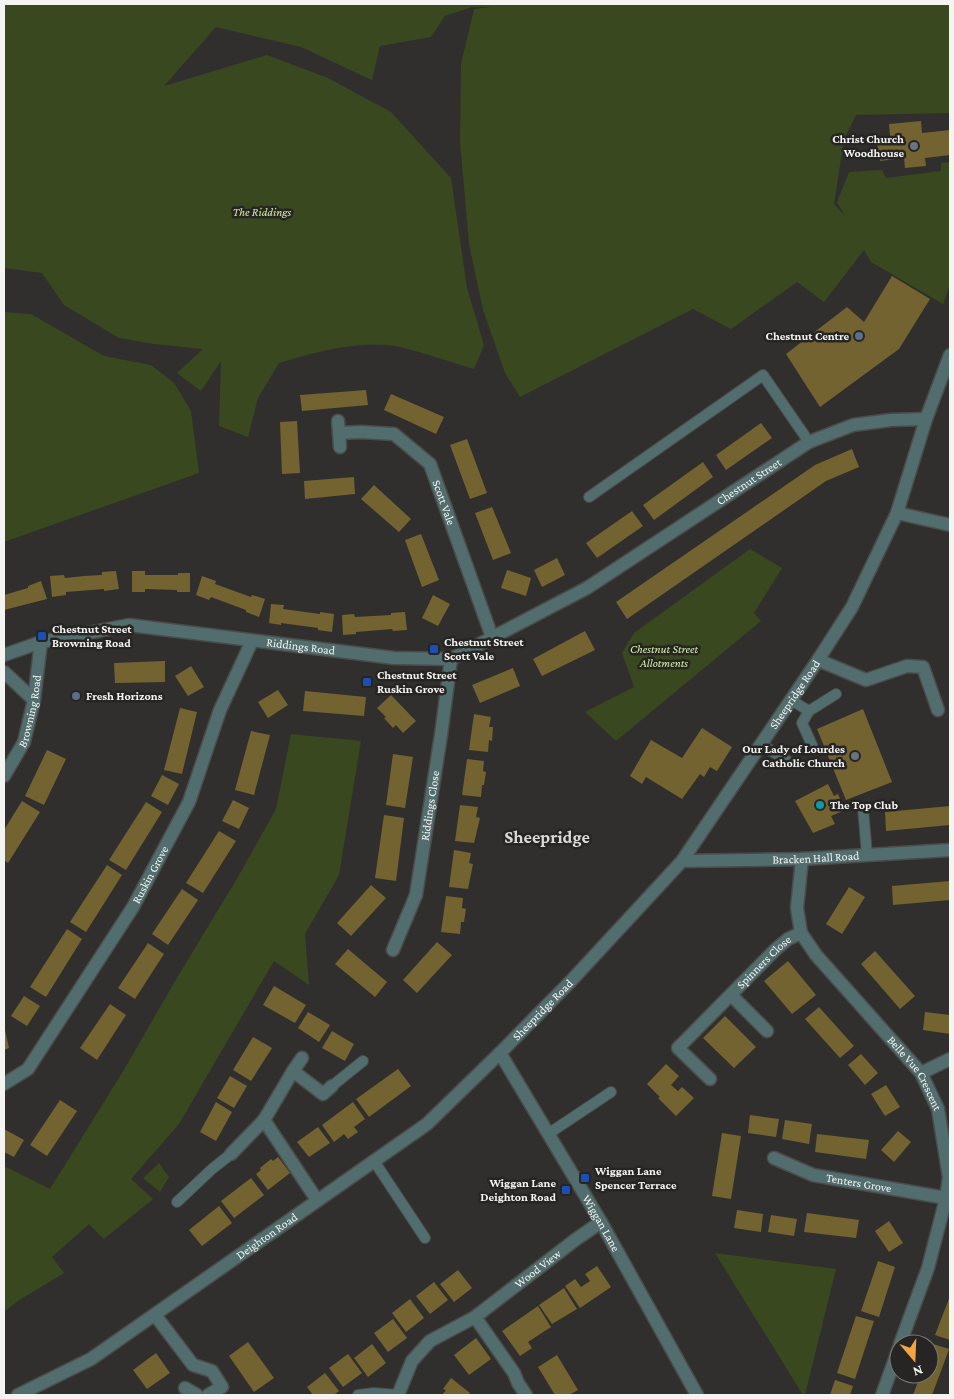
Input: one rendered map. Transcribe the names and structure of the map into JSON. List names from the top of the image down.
{
  "streets": {
    "street": [
      "Chestnut Street",
      "Scott Vale",
      "Riddings Road",
      "Sheepridge Road",
      "Browning Road",
      "Riddings Close",
      "Bracken Hall Road",
      "Ruskin Grove",
      "Spinners Close",
      "Belle Vue Crescent",
      "Tenters Grove",
      "Wiggan Lane",
      "Deighton Road",
      "Wood View"
    ]
  },
  "crossings": [
    ["Chestnut Street", "Riddings Road"],
    ["Chestnut Street", "Sheepridge Road"],
    ["Scott Vale", "Riddings Road"],
    ["Riddings Road", "Browning Road"],
    ["Riddings Road", "Riddings Close"],
    ["Riddings Road", "Ruskin Grove"],
    ["Sheepridge Road", "Bracken Hall Road"],
    ["Sheepridge Road", "Wiggan Lane"],
    ["Sheepridge Road", "Deighton Road"],
    ["Bracken Hall Road", "Belle Vue Crescent"],
    ["Spinners Close", "Belle Vue Crescent"],
    ["Belle Vue Crescent", "Tenters Grove"],
    ["Wiggan Lane", "Deighton Road"],
    ["Wiggan Lane", "Wood View"]
  ],
  "districts": ["Sheepridge"],
  "parks": ["The Riddings", "Chestnut Street Allotments"],
  "places": {
    "other": [
      "Christ Church Woodhouse",
      "Chestnut Centre",
      "Fresh Horizons",
      "Our Lady of Lourdes Catholic Church",
      "The Top Club"
    ],
    "transit": [
      "Chestnut Street Browning Road",
      "Chestnut Street Scott Vale",
      "Chestnut Street Ruskin Grove",
      "Wiggan Lane Spencer Terrace",
      "Wiggan Lane Deighton Road"
    ]
  },
  "north": "bottom"
}
